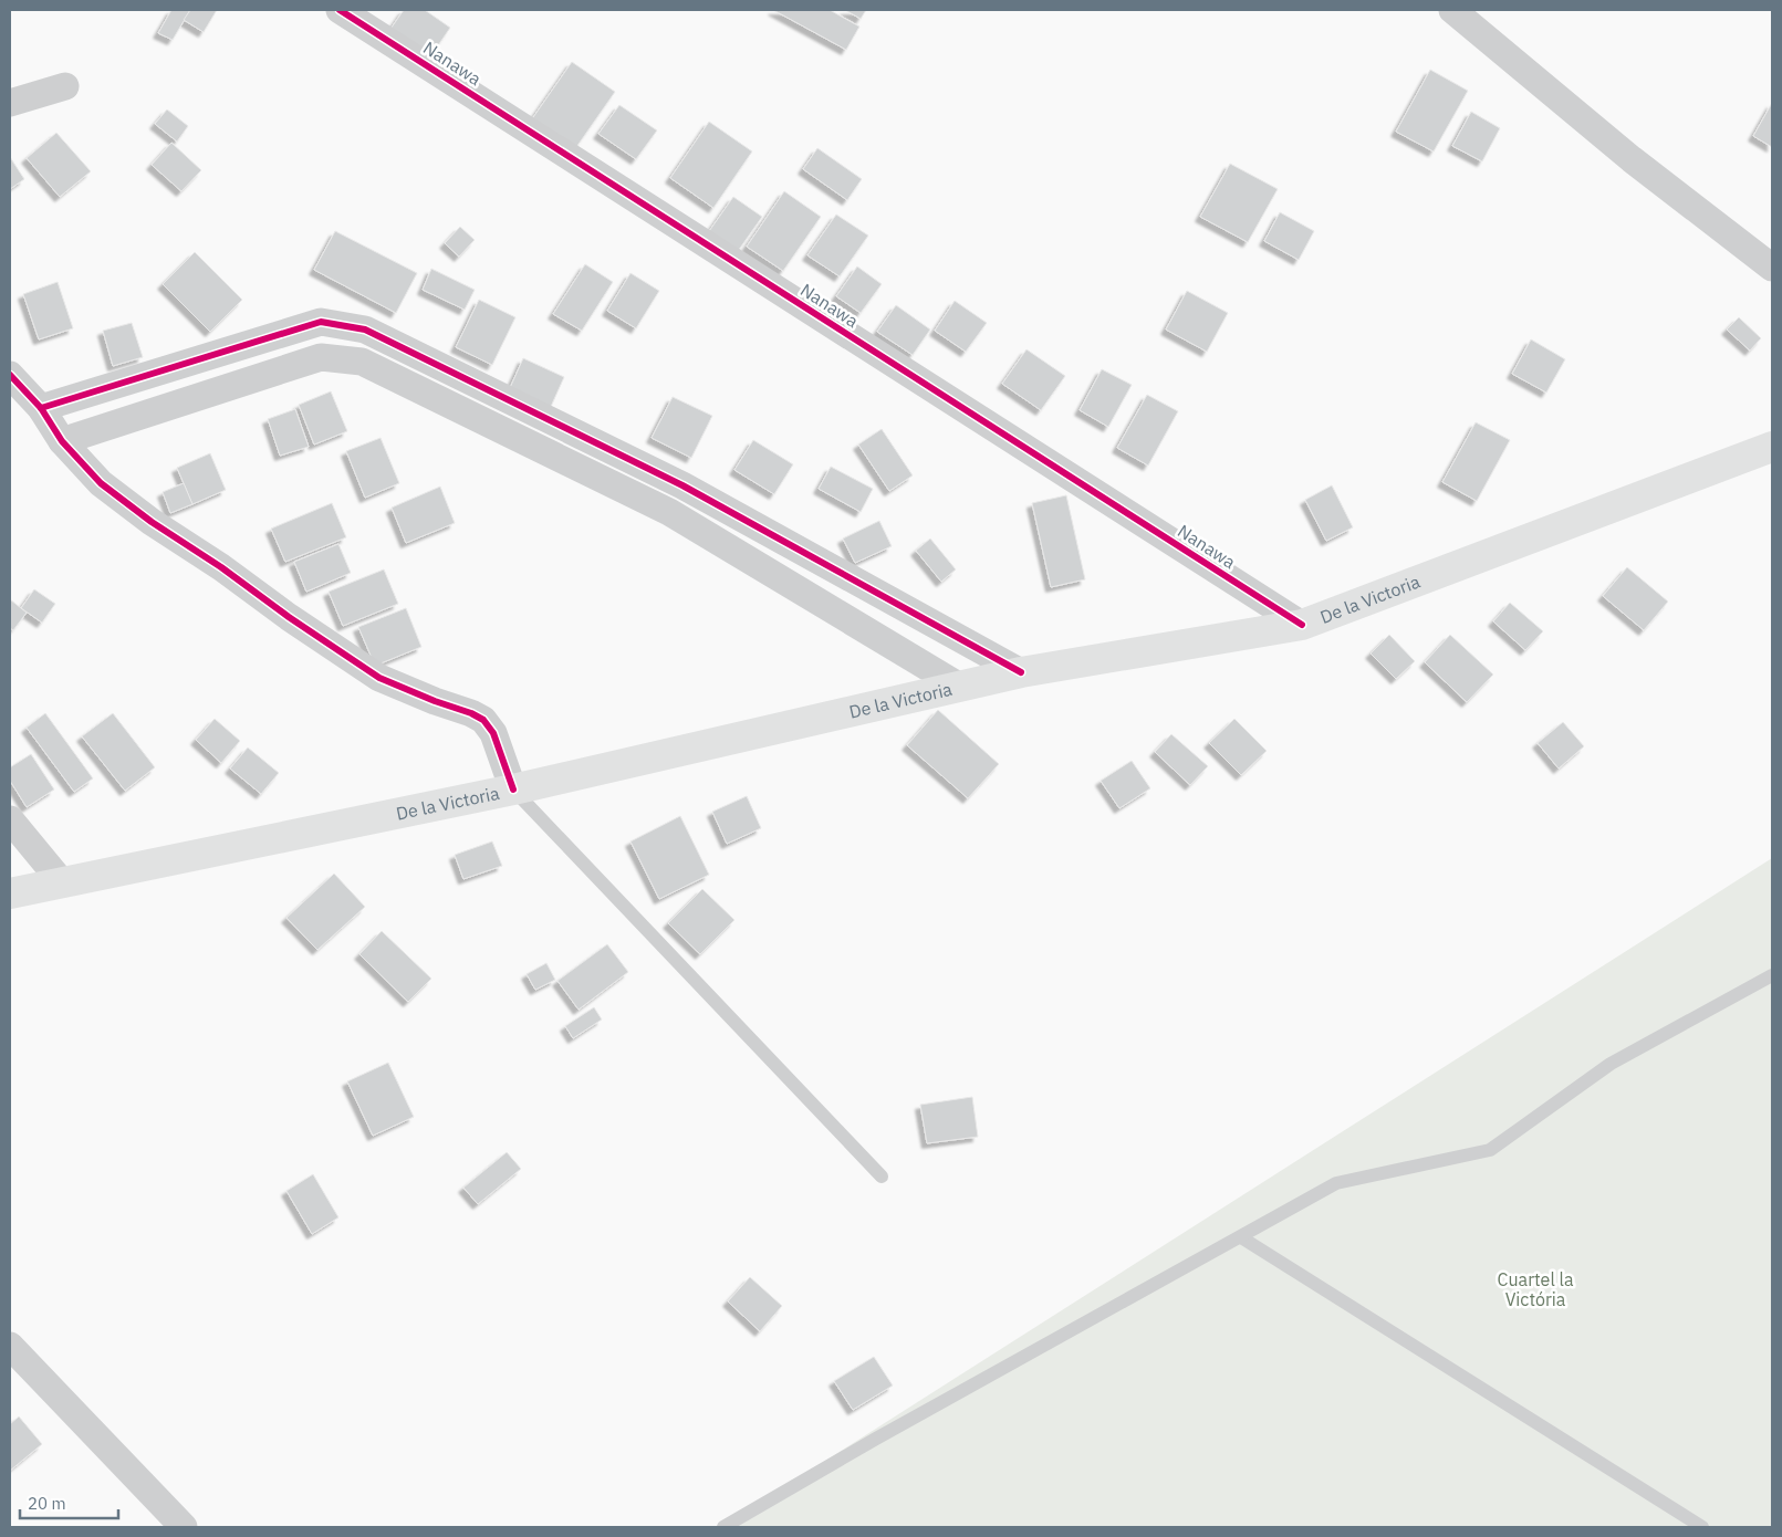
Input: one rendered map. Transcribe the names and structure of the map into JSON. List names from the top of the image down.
{
  "streets": {
    "main road": ["De la Victoria"],
    "street": ["Nanawa"]
  },
  "crossings": [
    ["Nanawa", "De la Victoria"]
  ],
  "parks": ["Cuartel la Victória"],
  "scale_bar": "20 m"
}
